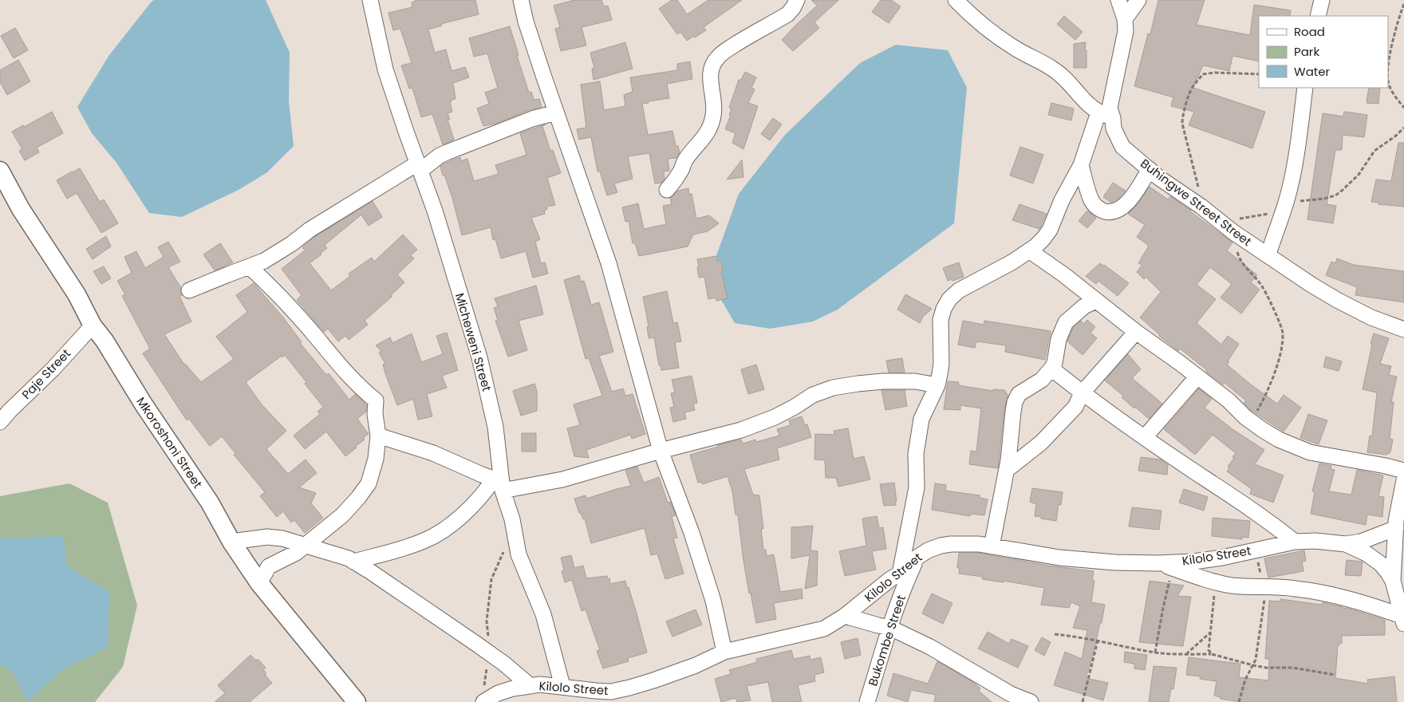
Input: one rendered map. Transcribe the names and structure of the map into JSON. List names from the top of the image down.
{
  "streets": {
    "street": [
      "Buhingwe Street Street",
      "Micheweni Street",
      "Paje Street",
      "Mkoroshoni Street",
      "Kilolo Street",
      "Bukombe Street"
    ]
  },
  "crossings": [
    ["Micheweni Street", "Kilolo Street"],
    ["Paje Street", "Mkoroshoni Street"],
    ["Kilolo Street", "Bukombe Street"]
  ],
  "legend": ["Road", "Park", "Water"]
}
